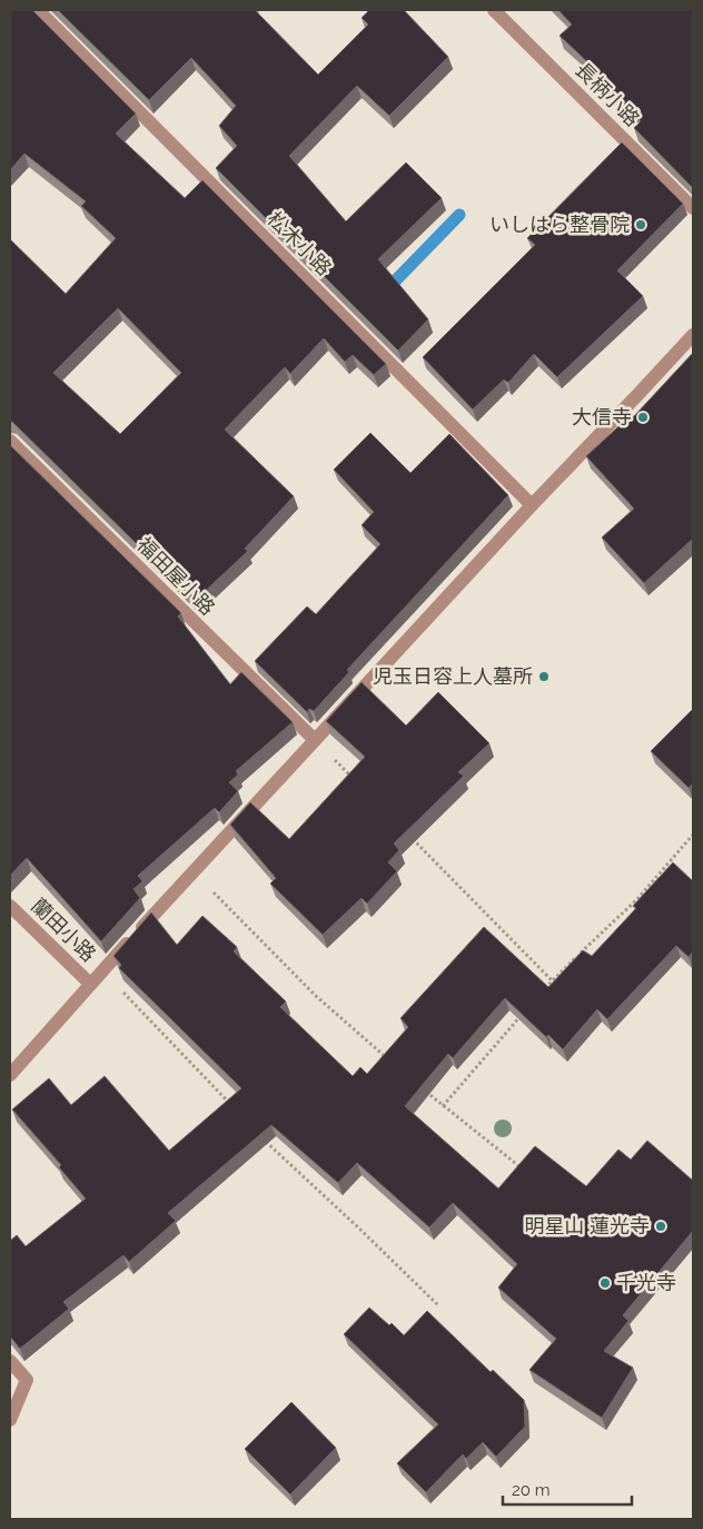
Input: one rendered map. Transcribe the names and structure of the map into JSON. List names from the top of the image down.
{
  "streets": {
    "street": [
      "長柄小路",
      "松木小路",
      "福田屋小路",
      "蘭田小路"
    ]
  },
  "places": [
    "いしはら整骨院",
    "大信寺",
    "児玉日容上人墓所",
    "明星山 蓮光寺",
    "千光寺"
  ],
  "scale_bar": "20 m"
}
